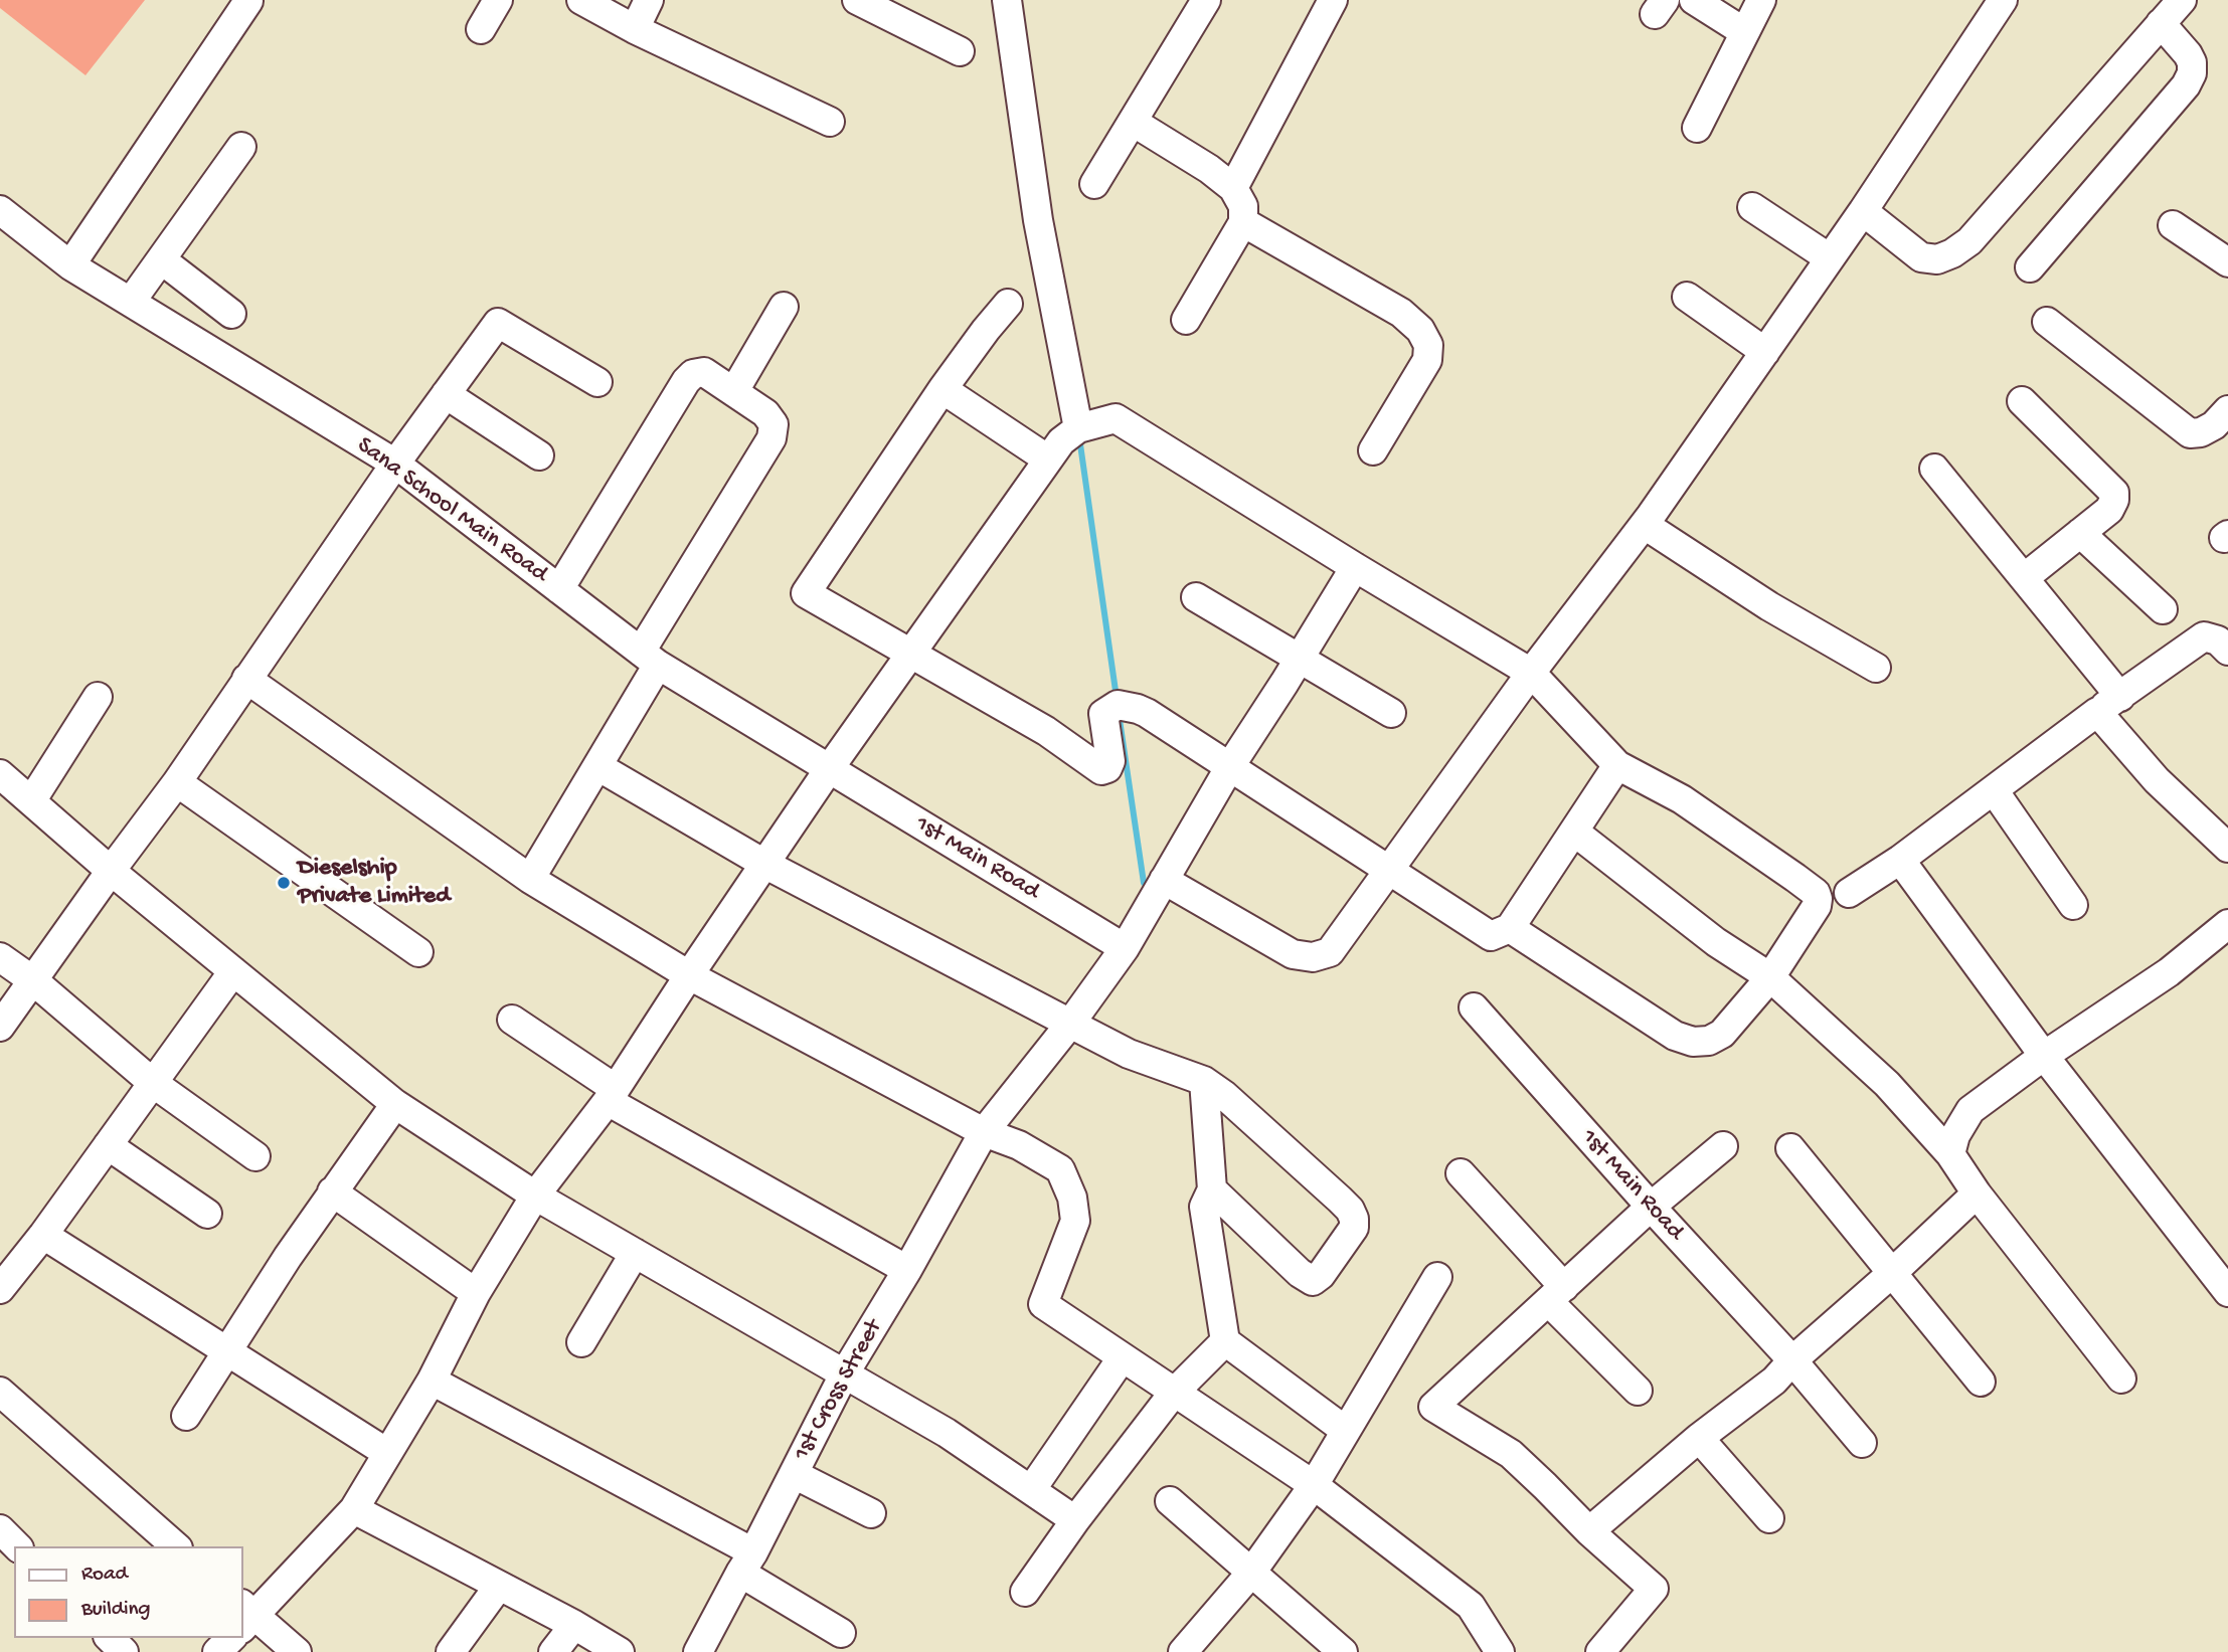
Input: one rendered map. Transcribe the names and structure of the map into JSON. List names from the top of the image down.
{
  "streets": {
    "street": ["Sana School Main Road", "1st Main Road", "1st Cross Street"]
  },
  "crossings": [
    ["Sana School Main Road", "1st Main Road"],
    ["1st Main Road", "1st Cross Street"]
  ],
  "places": ["Dieselship Private Limited"],
  "legend": ["Road", "Building"]
}
